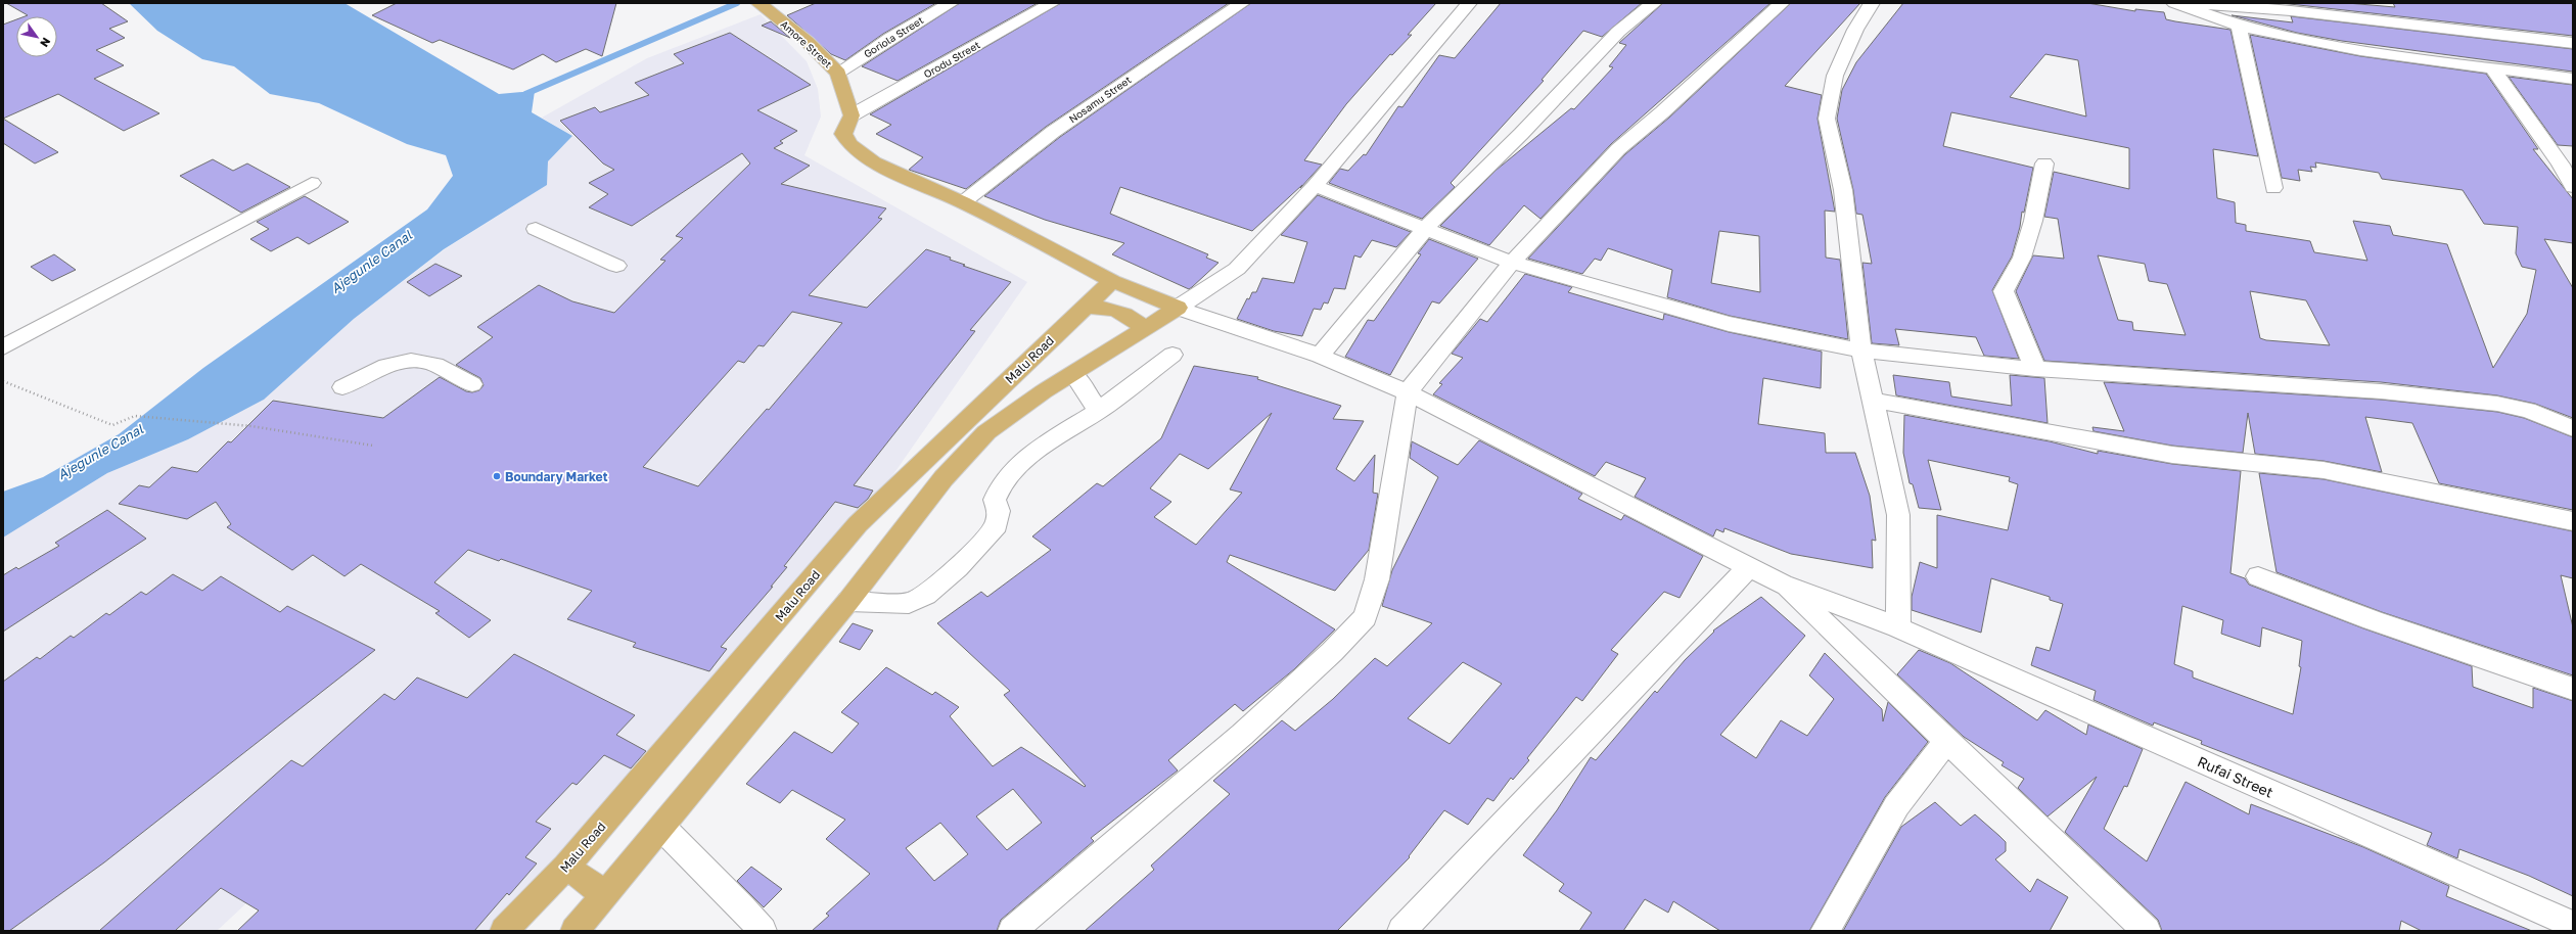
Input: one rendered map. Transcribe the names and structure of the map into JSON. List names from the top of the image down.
{
  "streets": {
    "main road": ["Amore Street", "Malu Road"],
    "street": [
      "Goriola Street",
      "Orodu Street",
      "Nosamu Street",
      "Rufai Street"
    ]
  },
  "crossings": [
    ["Goriola Street", "Amore Street"],
    ["Amore Street", "Orodu Street"]
  ],
  "water": ["Ajegunle Canal"],
  "places": ["Boundary Market"],
  "north": "bottom right"
}
